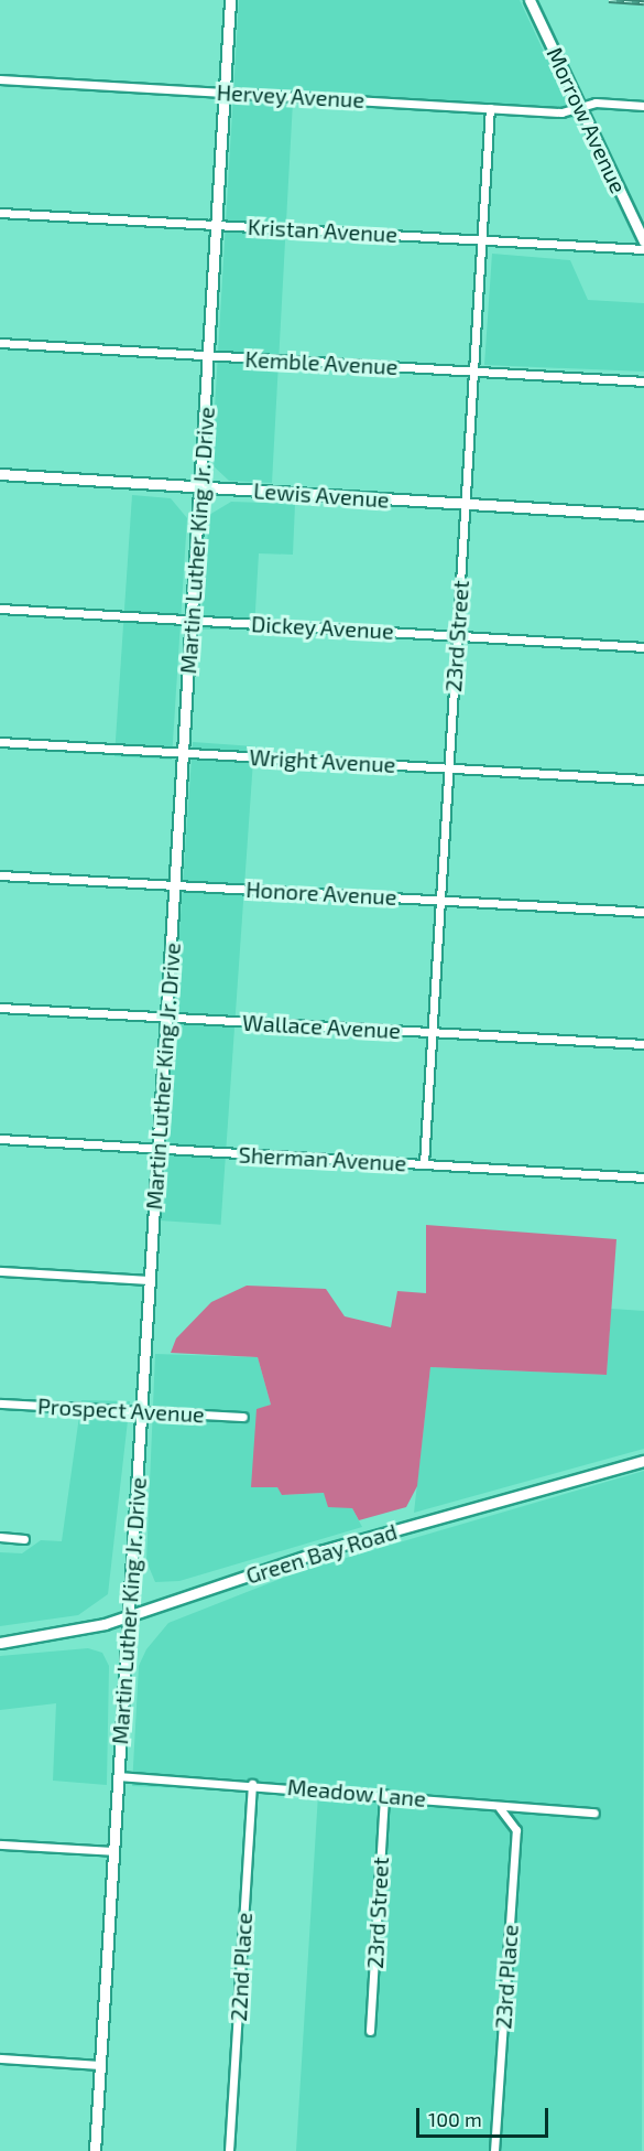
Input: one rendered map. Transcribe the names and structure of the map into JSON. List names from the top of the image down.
{
  "streets": {
    "street": [
      "Hervey Avenue",
      "Morrow Avenue",
      "Kristan Avenue",
      "Kemble Avenue",
      "Lewis Avenue",
      "Martin Luther King Jr. Drive",
      "Dickey Avenue",
      "23rd Street",
      "Wright Avenue",
      "Honore Avenue",
      "Wallace Avenue",
      "Sherman Avenue",
      "Prospect Avenue",
      "Green Bay Road",
      "Meadow Lane",
      "22nd Place",
      "23rd Place"
    ]
  },
  "crossings": [
    ["Hervey Avenue", "Morrow Avenue"],
    ["Hervey Avenue", "Martin Luther King Jr. Drive"],
    ["Hervey Avenue", "23rd Street"],
    ["Kristan Avenue", "Martin Luther King Jr. Drive"],
    ["Kristan Avenue", "23rd Street"],
    ["Kemble Avenue", "Martin Luther King Jr. Drive"],
    ["Kemble Avenue", "23rd Street"],
    ["Lewis Avenue", "Martin Luther King Jr. Drive"],
    ["Lewis Avenue", "23rd Street"],
    ["Martin Luther King Jr. Drive", "Dickey Avenue"],
    ["Martin Luther King Jr. Drive", "Wright Avenue"],
    ["Martin Luther King Jr. Drive", "Honore Avenue"],
    ["Martin Luther King Jr. Drive", "Wallace Avenue"],
    ["Martin Luther King Jr. Drive", "Sherman Avenue"],
    ["Martin Luther King Jr. Drive", "Prospect Avenue"],
    ["Martin Luther King Jr. Drive", "Green Bay Road"],
    ["Martin Luther King Jr. Drive", "Meadow Lane"],
    ["Dickey Avenue", "23rd Street"],
    ["23rd Street", "Wright Avenue"],
    ["23rd Street", "Honore Avenue"],
    ["23rd Street", "Wallace Avenue"],
    ["23rd Street", "Sherman Avenue"],
    ["23rd Street", "Meadow Lane"],
    ["Meadow Lane", "22nd Place"],
    ["Meadow Lane", "23rd Place"]
  ],
  "scale_bar": "100 m"
}
